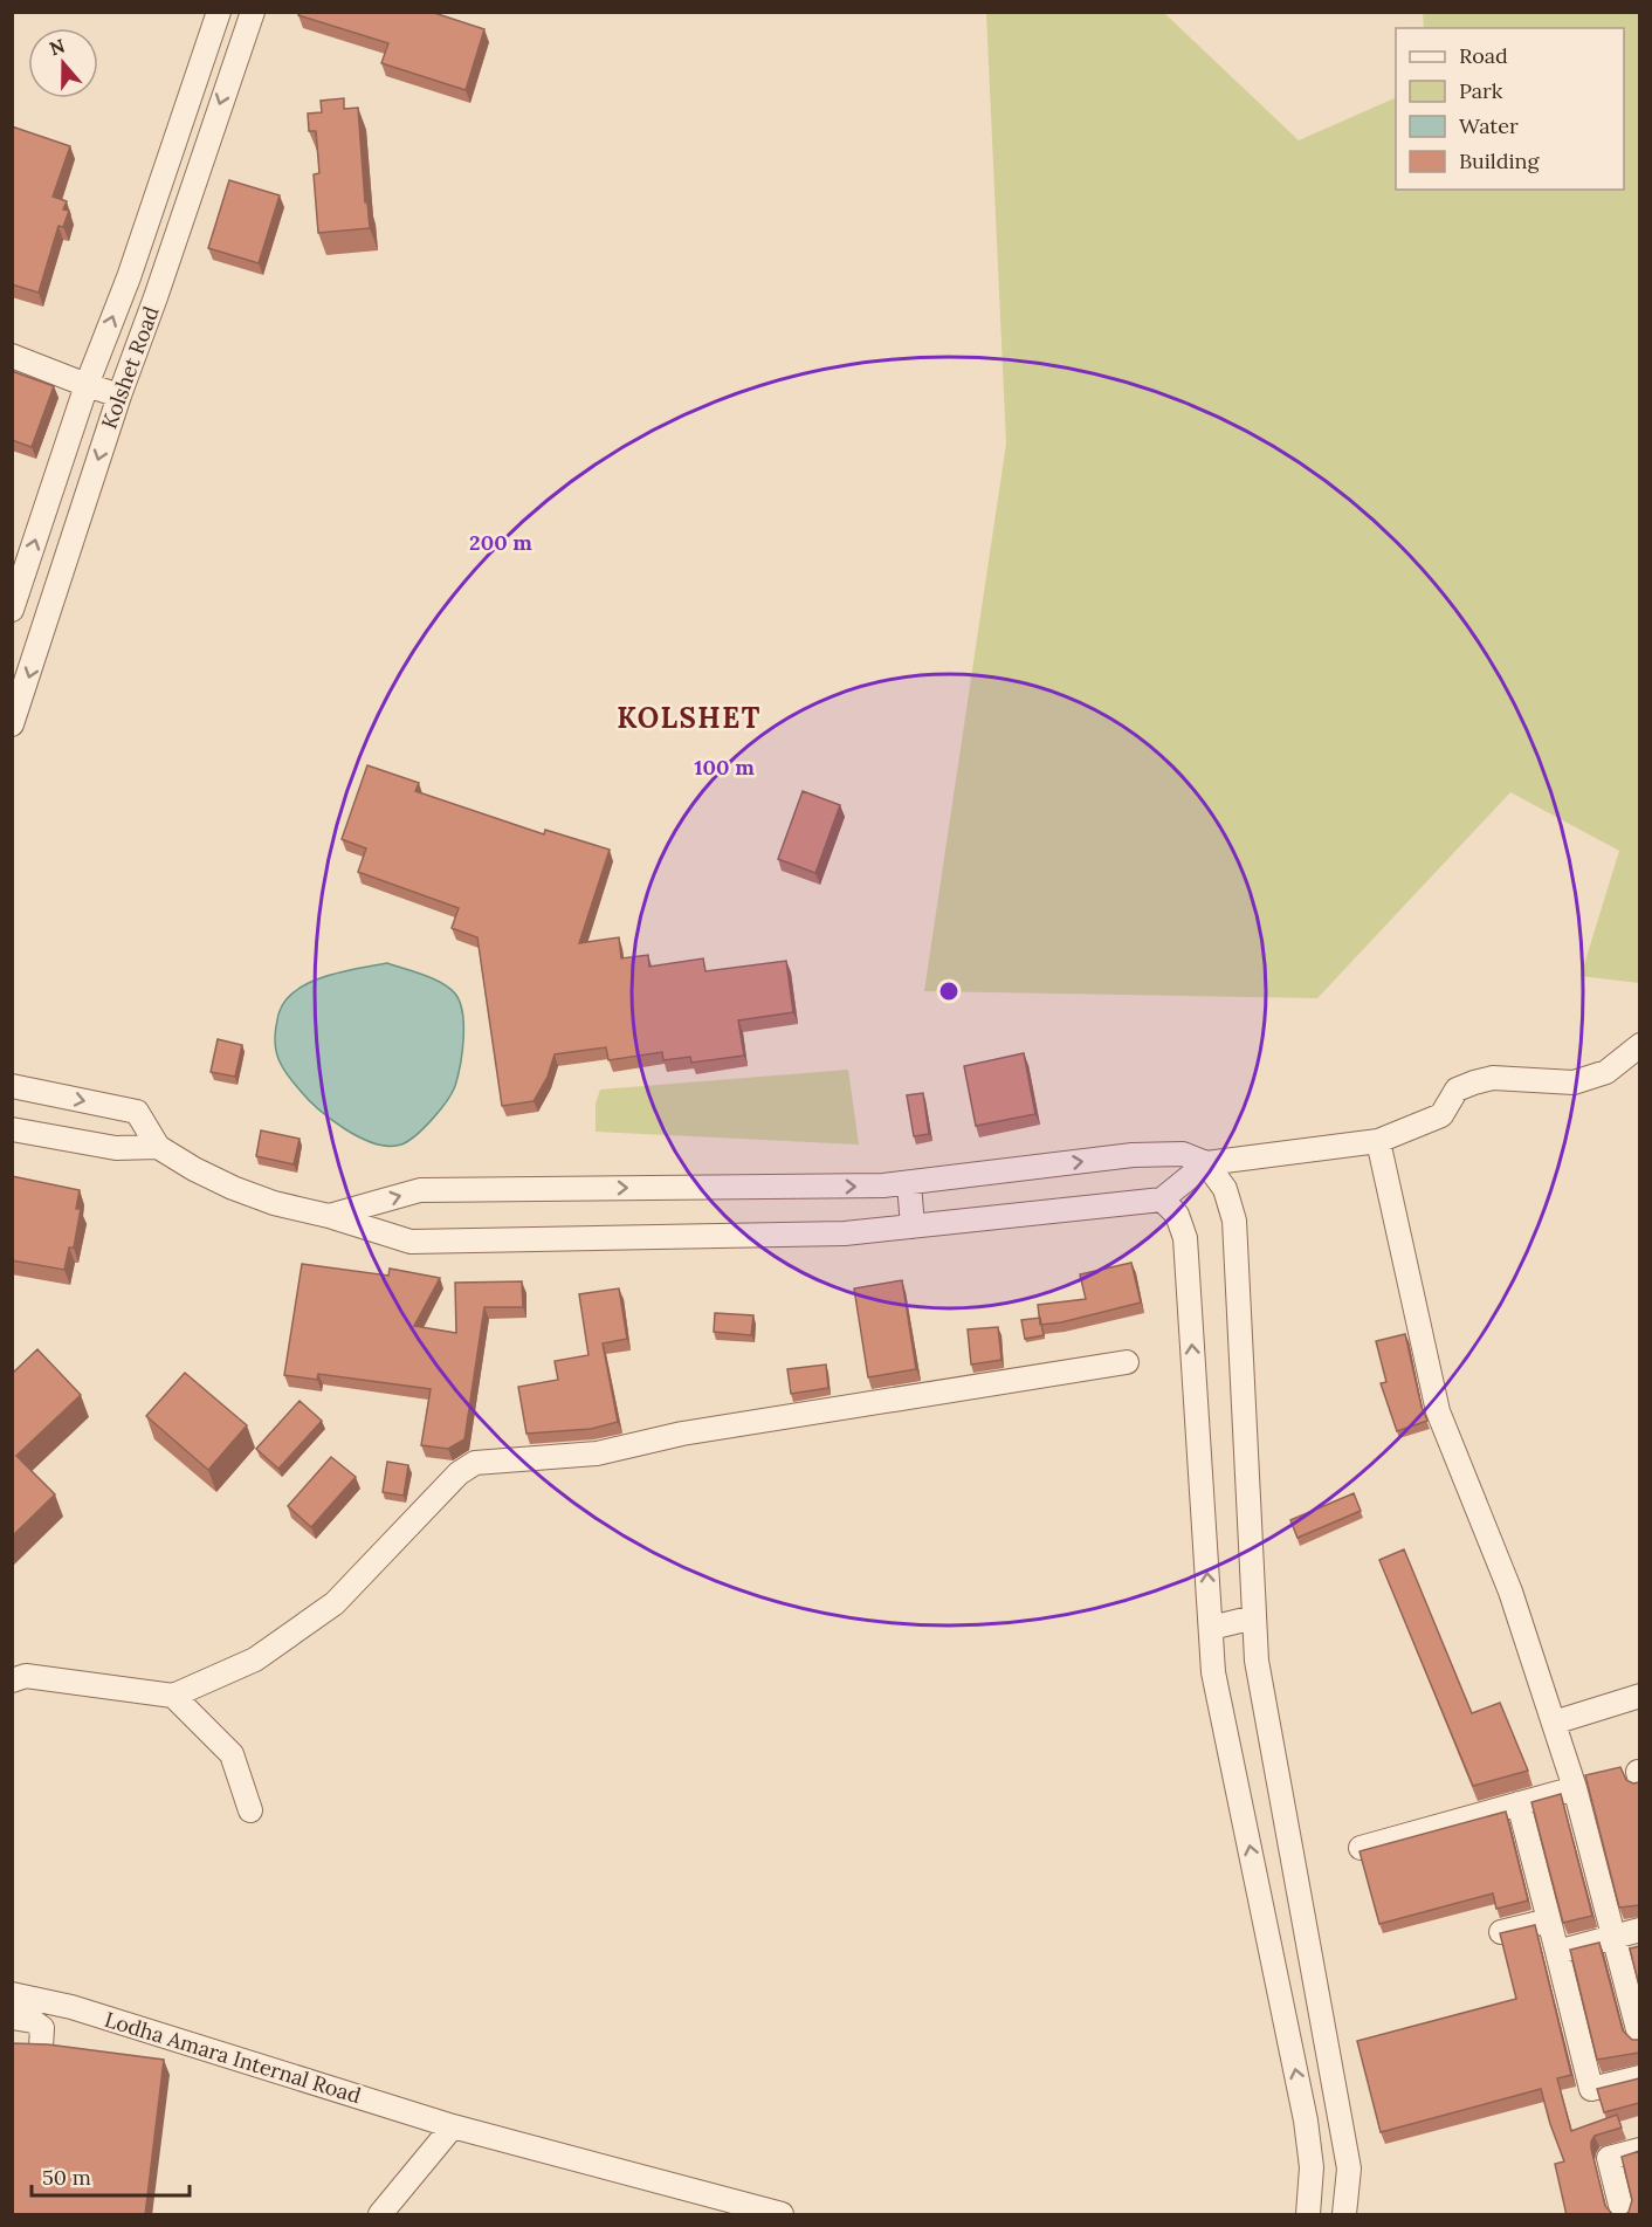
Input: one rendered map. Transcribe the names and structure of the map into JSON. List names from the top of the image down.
{
  "streets": {
    "street": ["Kolshet Road", "Lodha Amara Internal Road"]
  },
  "districts": ["KOLSHET"],
  "legend": [
    "Road",
    "Park",
    "Water",
    "Building"
  ],
  "scale_bar": "50 m",
  "north": "top",
  "rings": ["200 m", "100 m"]
}
